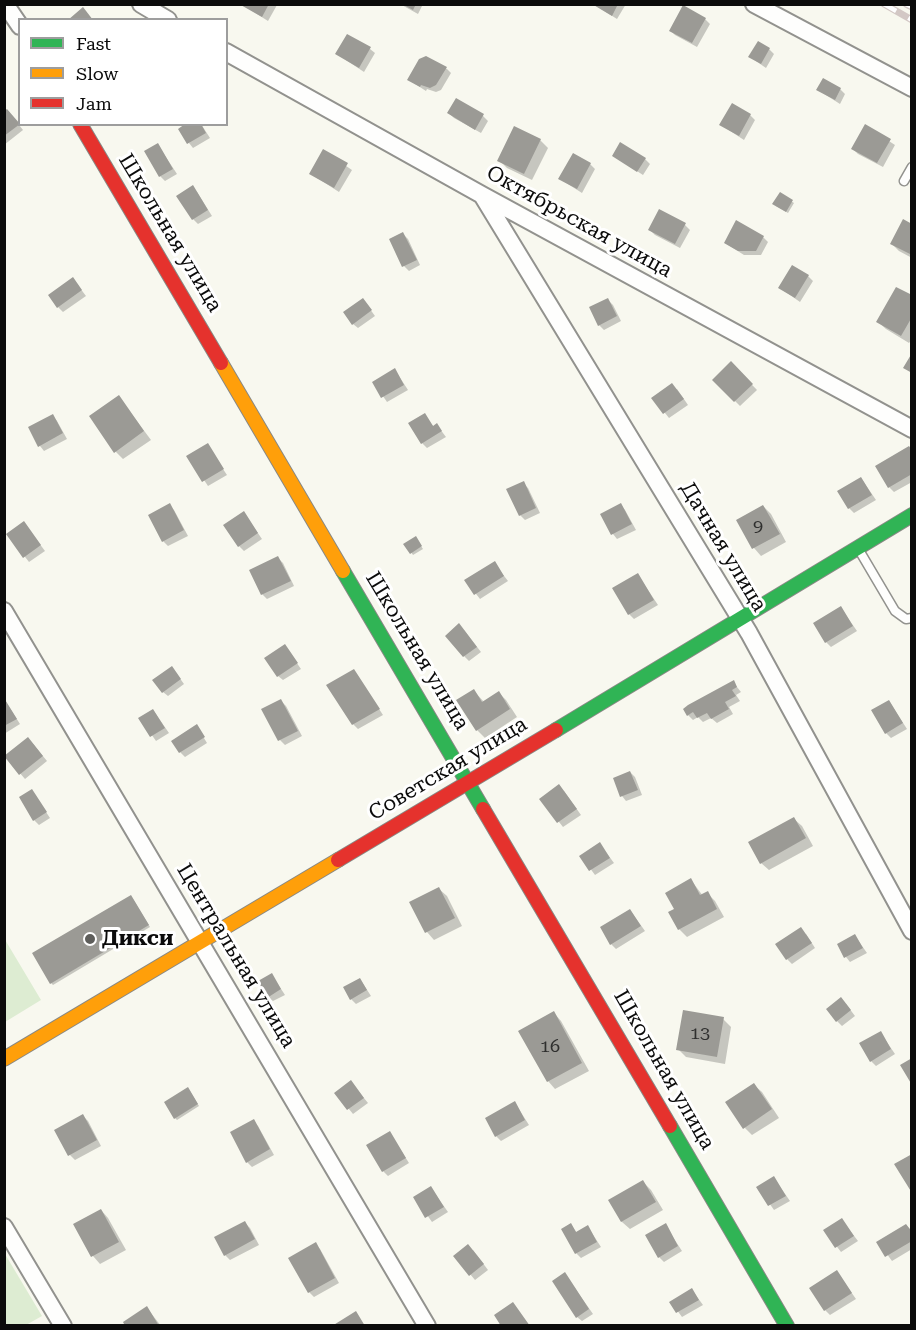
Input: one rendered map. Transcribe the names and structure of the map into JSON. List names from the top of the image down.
{
  "streets": {
    "street": [
      "Октябрьская улица",
      "Школьная улица",
      "Дачная улица",
      "Советская улица",
      "Центральная улица"
    ]
  },
  "crossings": [
    ["Октябрьская улица", "Дачная улица"],
    ["Школьная улица", "Советская улица"],
    ["Дачная улица", "Советская улица"],
    ["Советская улица", "Центральная улица"]
  ],
  "places": ["Дикси"],
  "house_numbers": ["9", "13", "16"],
  "legend": ["Fast", "Slow", "Jam"]
}
